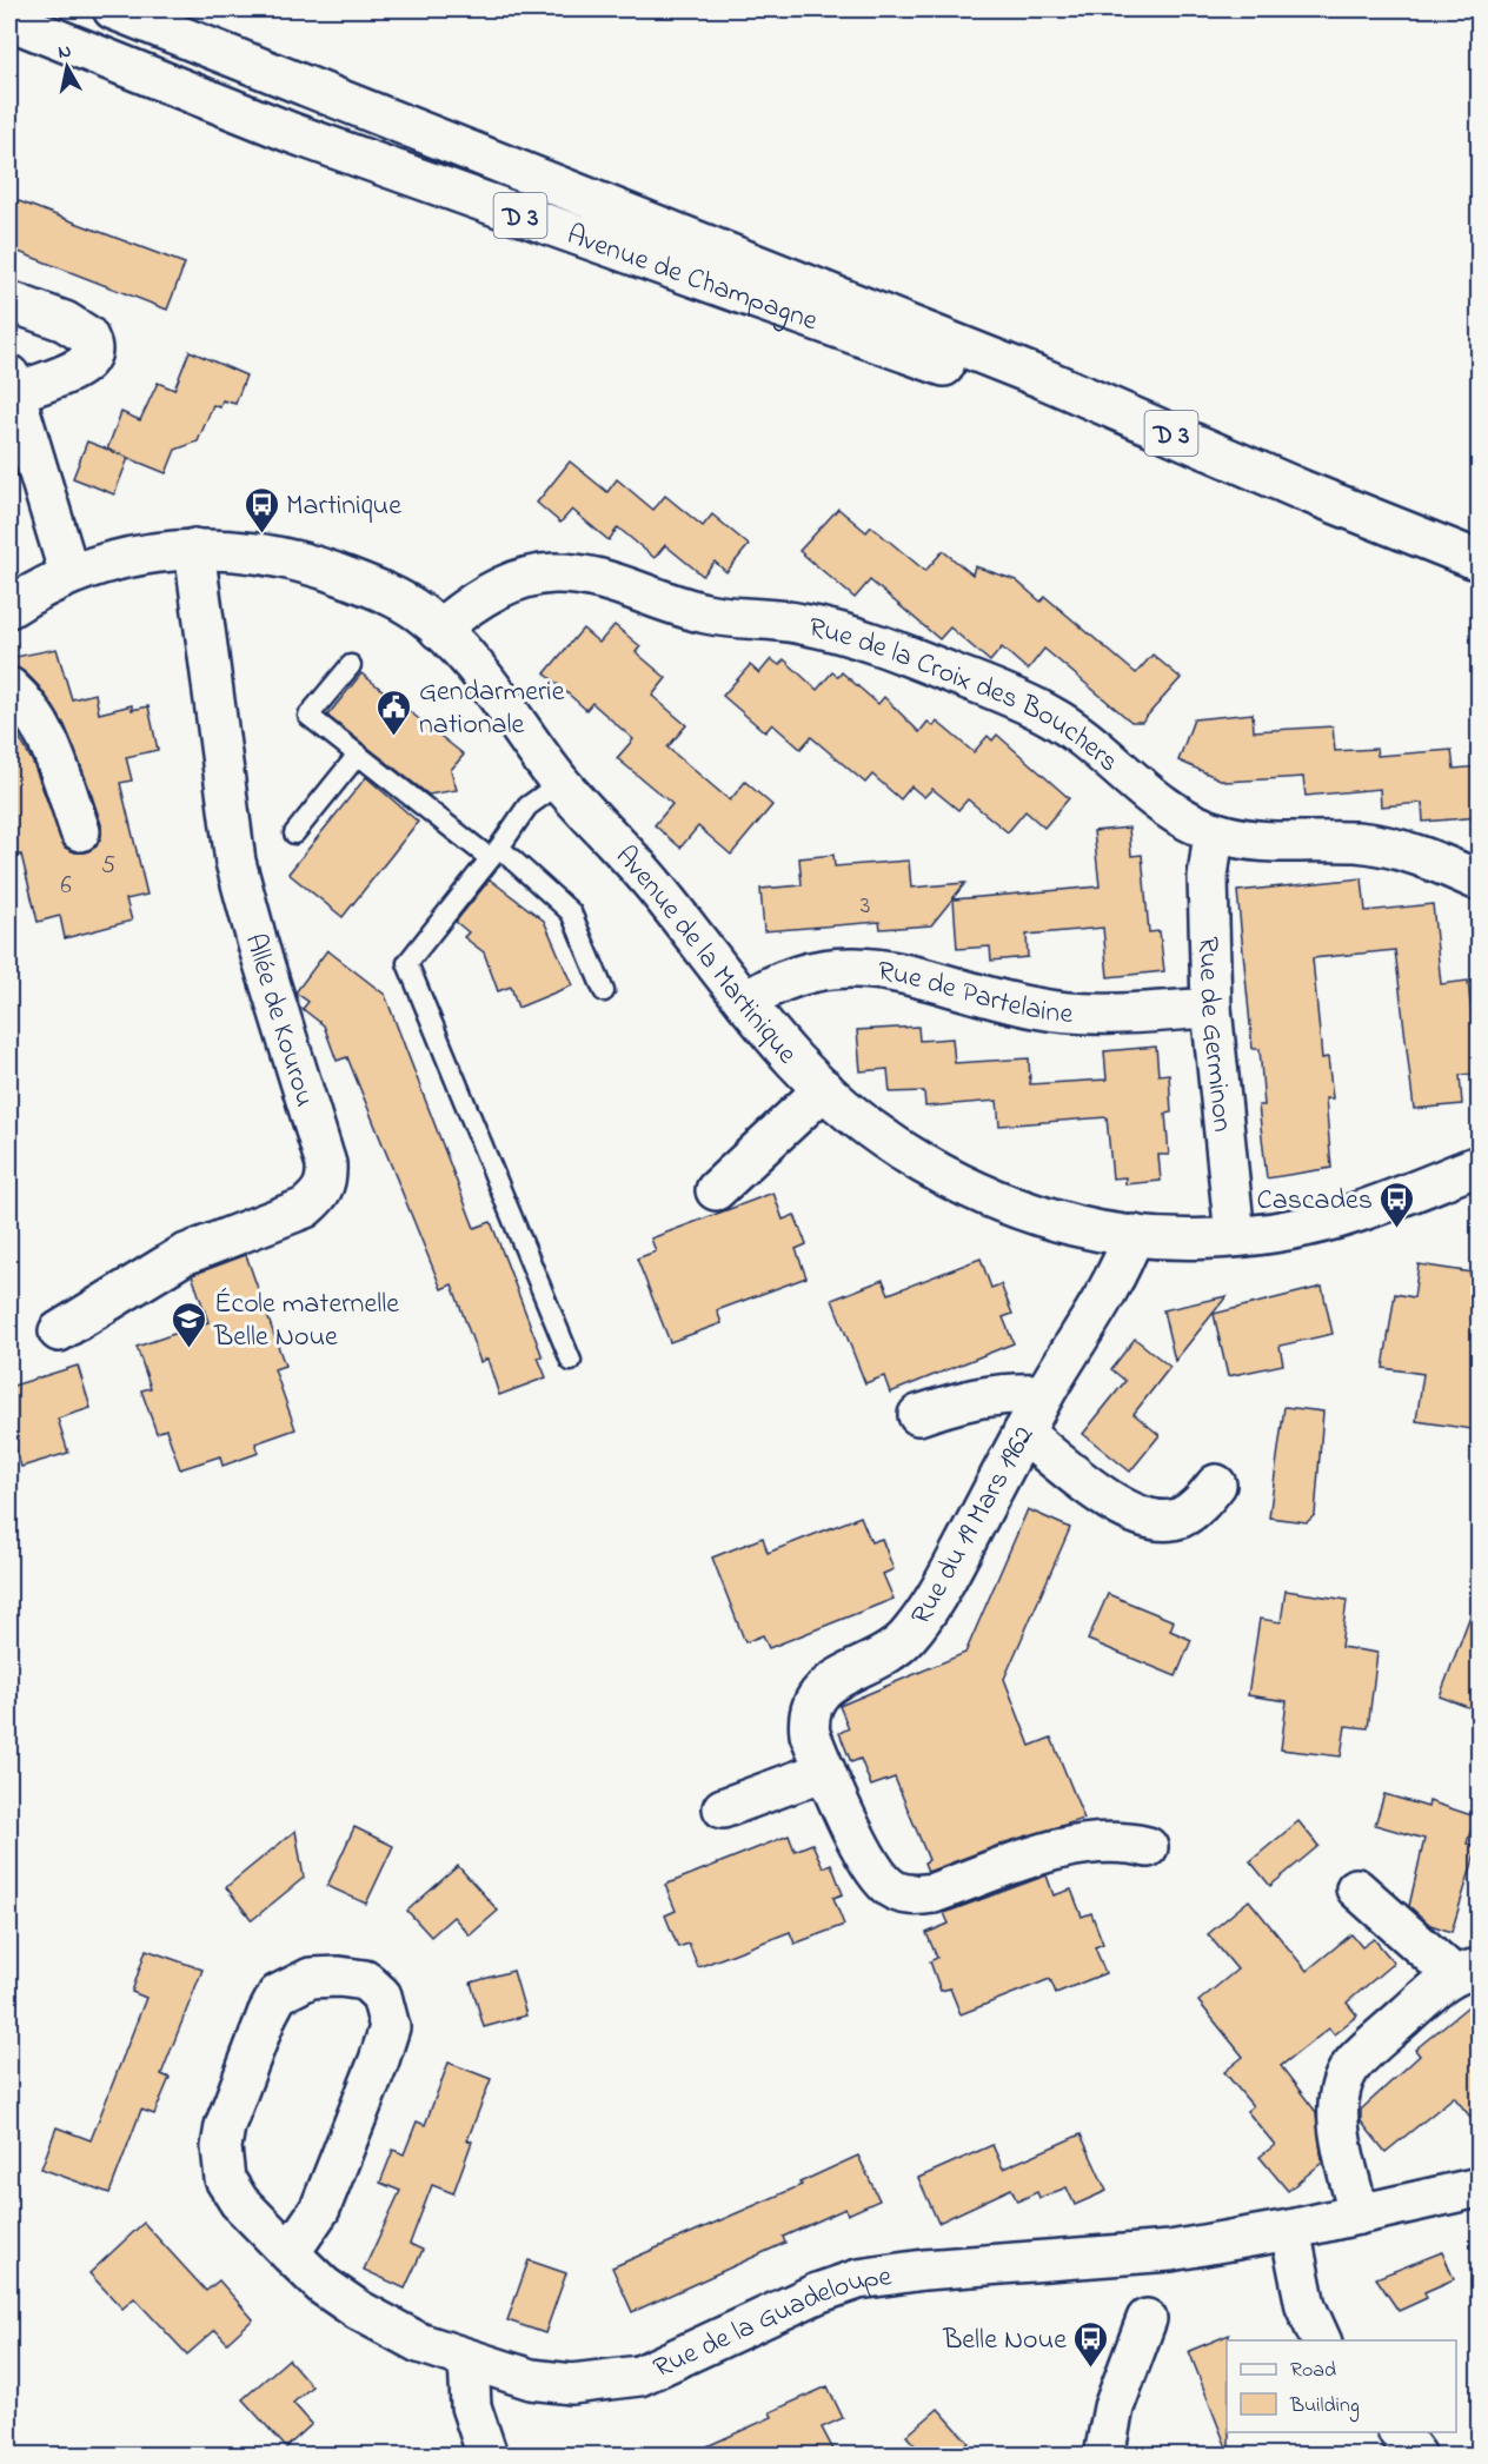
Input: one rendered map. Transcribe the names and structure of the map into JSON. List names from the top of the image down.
{
  "streets": {
    "street": [
      "D 3",
      "Avenue de Champagne",
      "Rue de la Croix des Bouchers",
      "Avenue de la Martinique",
      "Rue de Partelaine",
      "Allée de Kourou",
      "Rue de Germinon",
      "Rue du 19 Mars 1962",
      "Rue de la Guadeloupe"
    ]
  },
  "crossings": [
    ["D 3", "Avenue de Champagne"],
    ["Rue de la Croix des Bouchers", "Avenue de la Martinique"],
    ["Rue de la Croix des Bouchers", "Rue de Germinon"],
    ["Avenue de la Martinique", "Rue de Partelaine"],
    ["Avenue de la Martinique", "Allée de Kourou"],
    ["Avenue de la Martinique", "Rue de Germinon"],
    ["Avenue de la Martinique", "Rue du 19 Mars 1962"],
    ["Rue de Partelaine", "Rue de Germinon"]
  ],
  "places": {
    "bus stop": ["Martinique", "Cascades", "Belle Noue"],
    "public building": ["Gendarmerie nationale"],
    "school or university": ["École maternelle Belle Noue"]
  },
  "house_numbers": ["5", "6", "3"],
  "legend": ["Road", "Building"],
  "north": "top"
}
